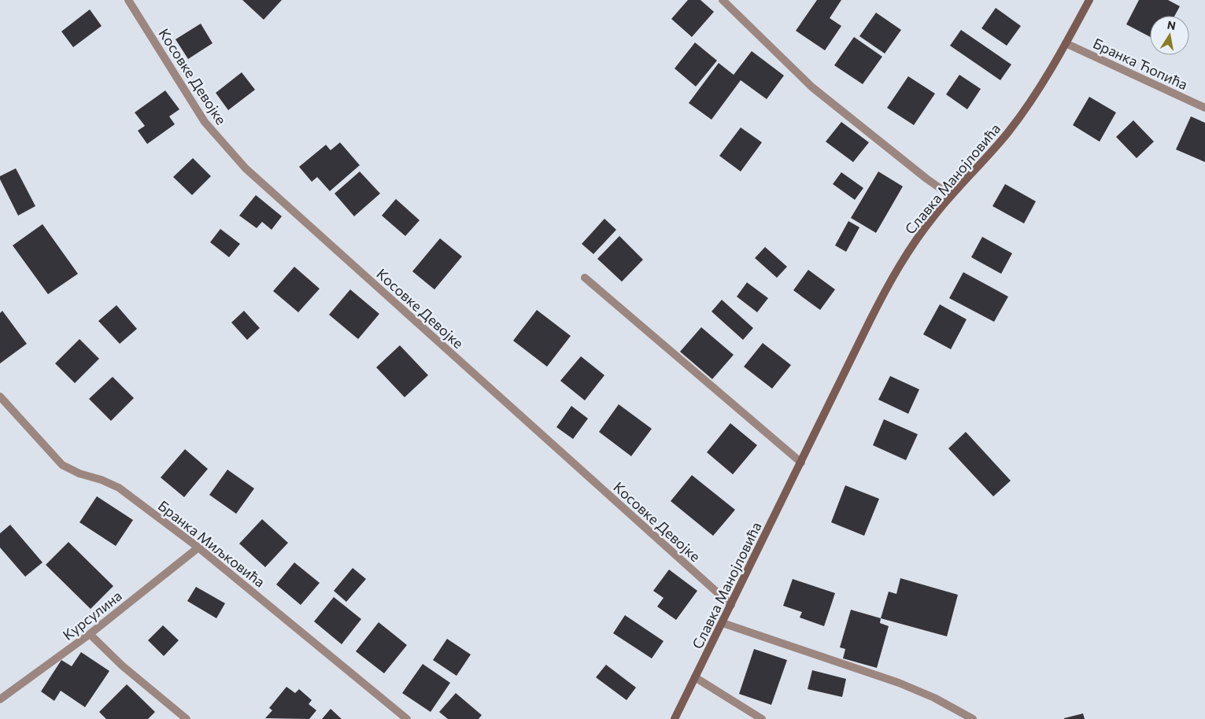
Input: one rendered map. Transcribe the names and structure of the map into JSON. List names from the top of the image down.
{
  "streets": {
    "main road": ["Славка Манојловића"],
    "street": [
      "Бранка Ћопића",
      "Косовке Девојке",
      "Бранка Миљковића",
      "Курсулина"
    ]
  },
  "crossings": [
    ["Бранка Ћопића", "Славка Манојловића"],
    ["Косовке Девојке", "Славка Манојловића"],
    ["Бранка Миљковића", "Курсулина"]
  ],
  "north": "top"
}
